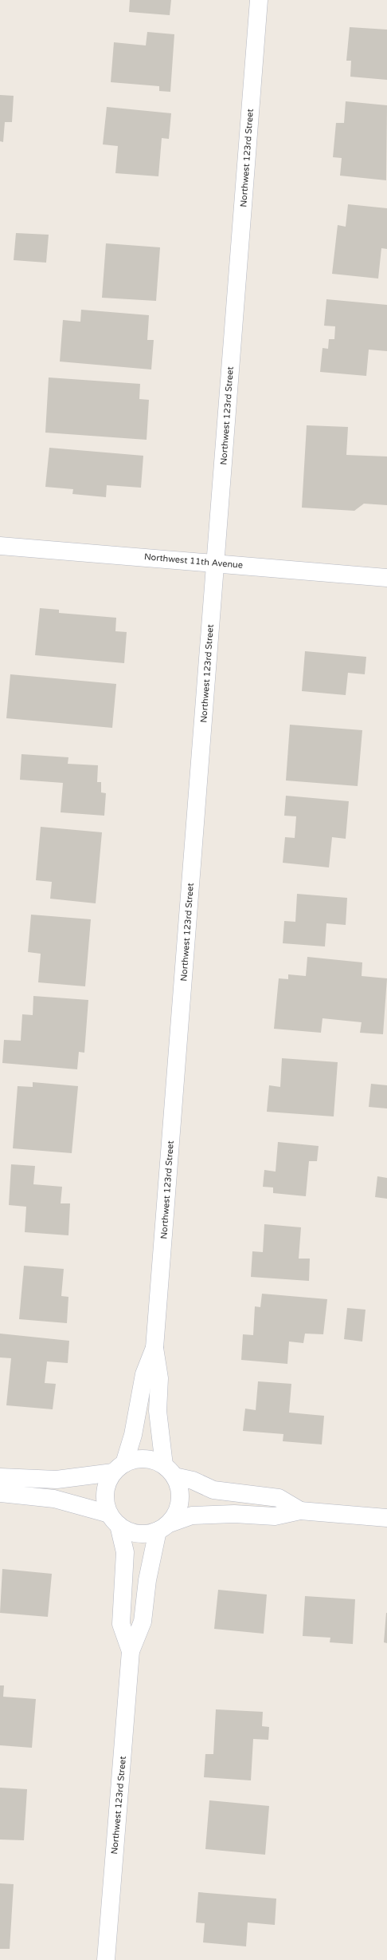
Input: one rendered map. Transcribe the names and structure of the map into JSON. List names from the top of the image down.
{
  "streets": {
    "street": ["Northwest 123rd Street", "Northwest 11th Avenue"]
  },
  "crossings": [
    ["Northwest 123rd Street", "Northwest 11th Avenue"]
  ]
}
